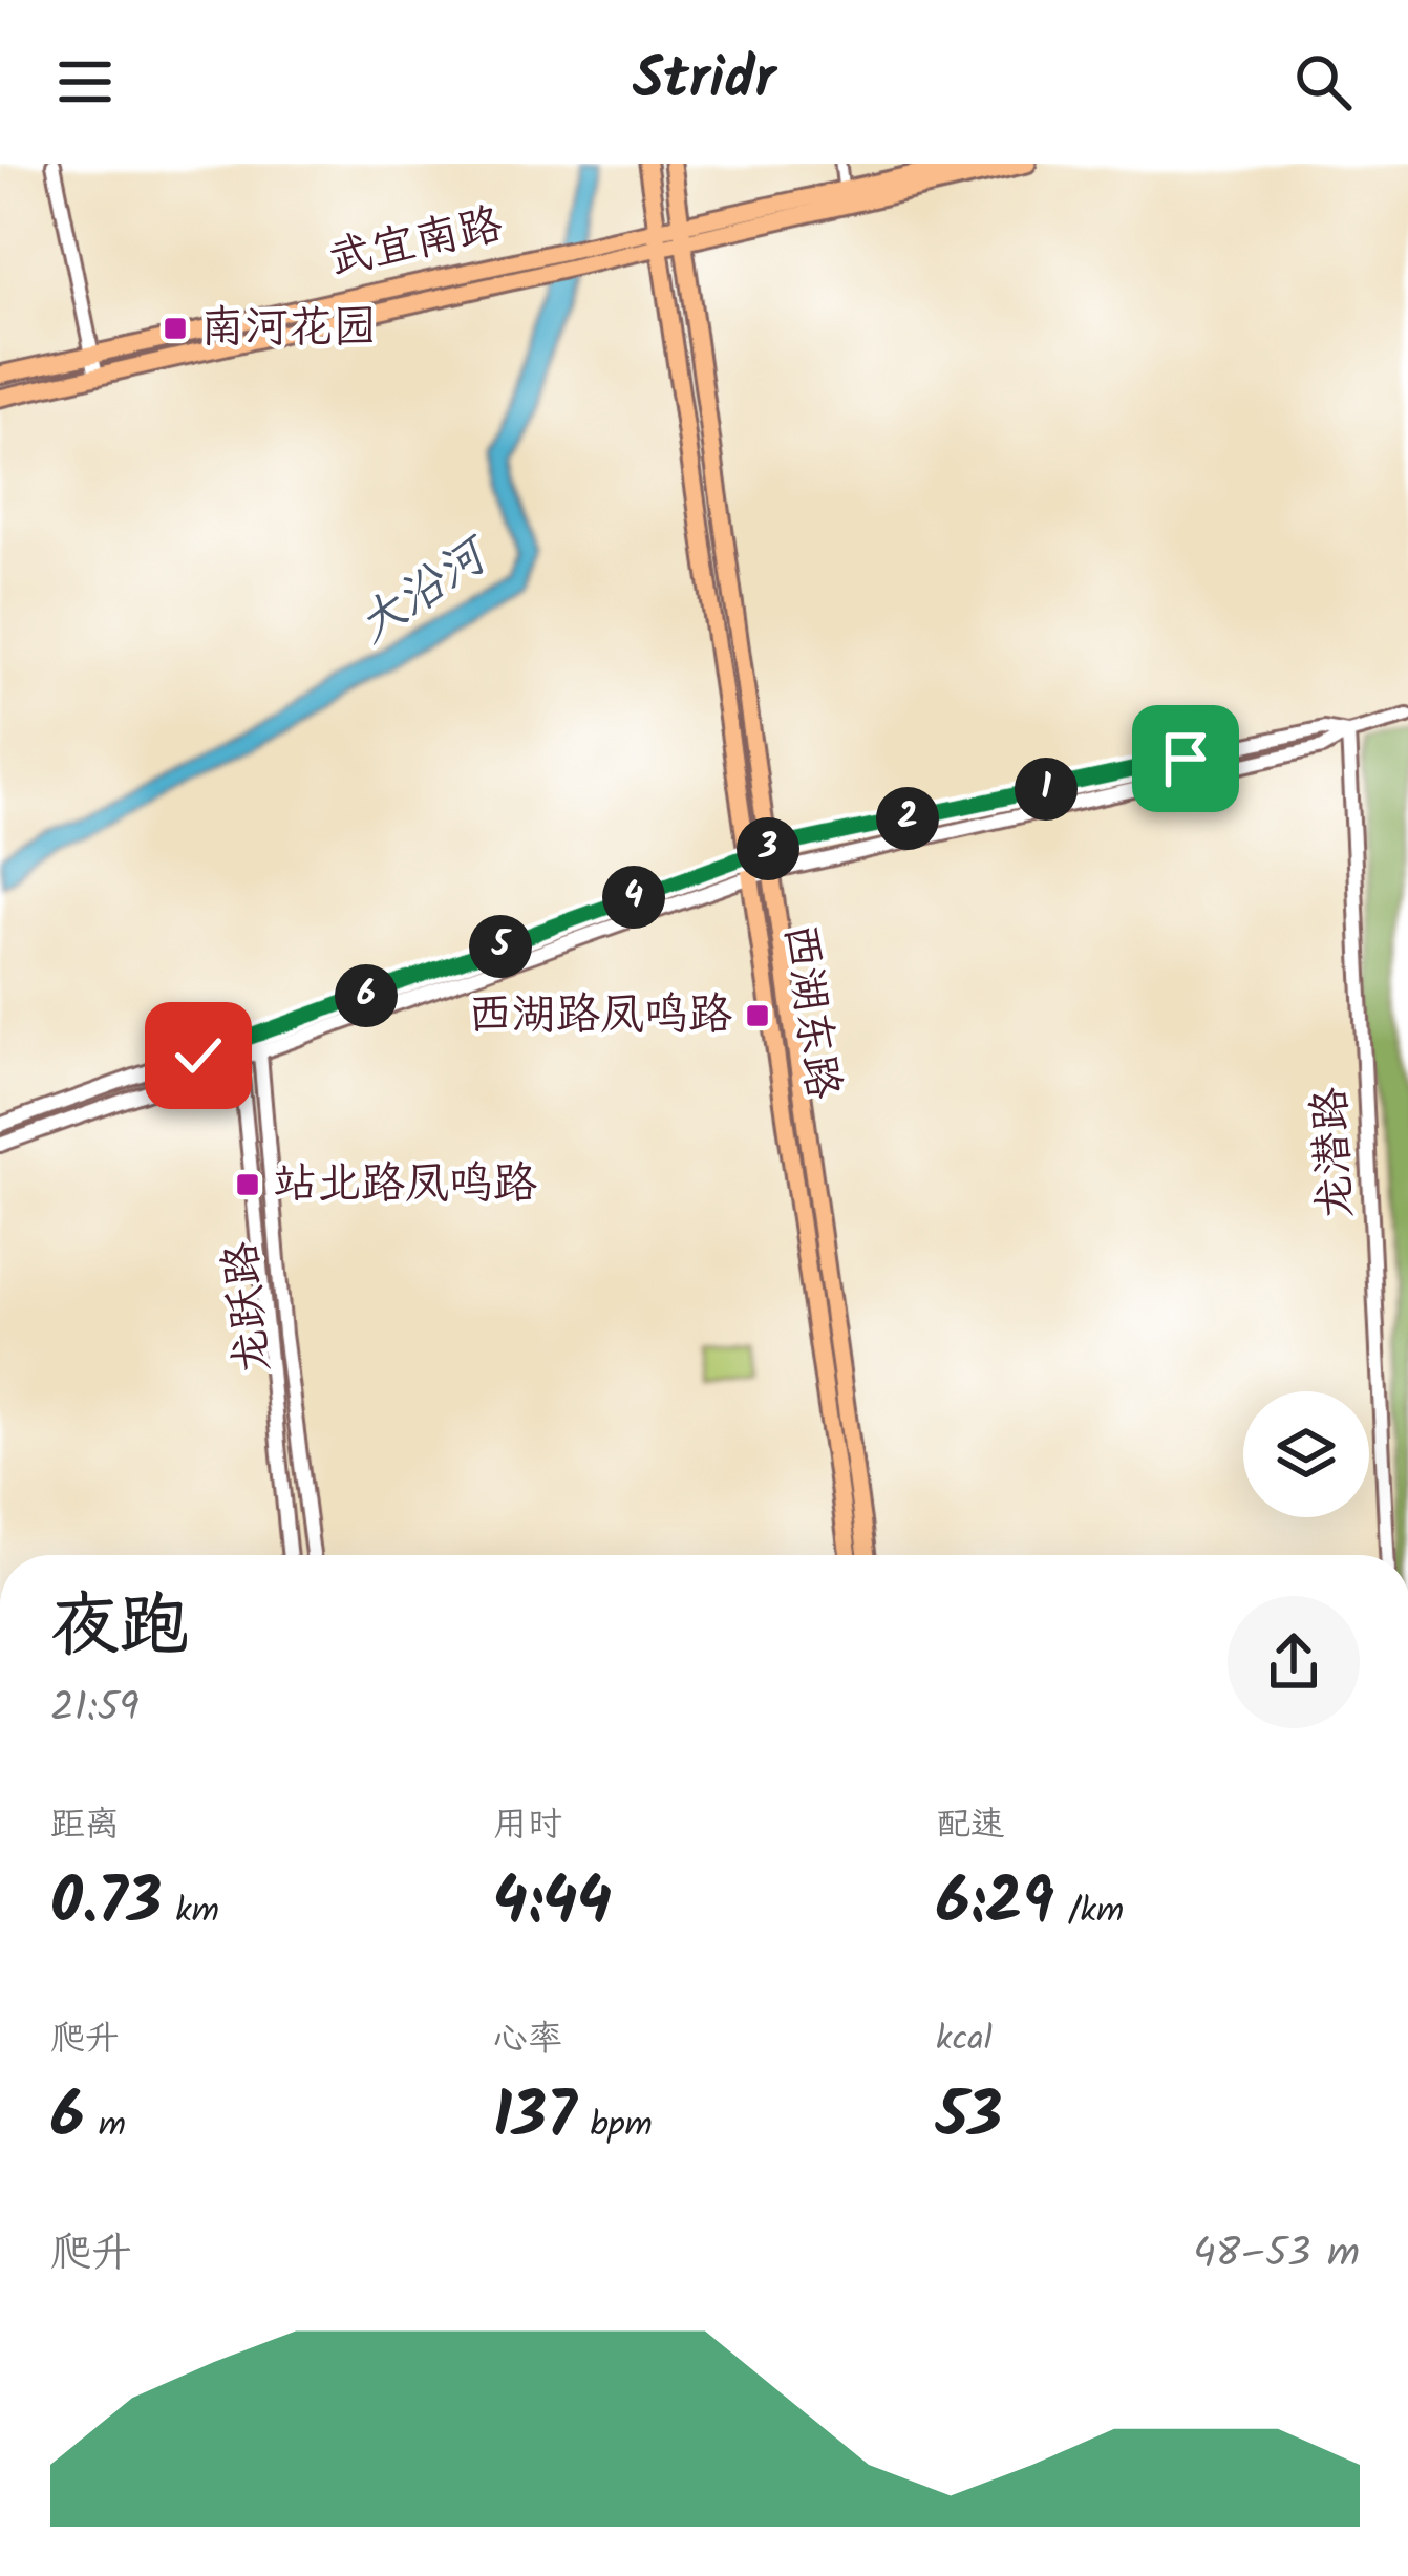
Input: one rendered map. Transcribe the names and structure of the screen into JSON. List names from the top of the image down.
{
  "streets": {
    "main road": ["武宜南路", "西湖东路"],
    "street": ["龙潜路", "龙跃路"]
  },
  "water": ["大沿河"],
  "places": {
    "transit": ["南河花园", "西湖路凤鸣路", "站北路凤鸣路"]
  },
  "page": {
    "header": "Stridr",
    "pins": [
      "1",
      "2",
      "3",
      "4",
      "5",
      "6"
    ],
    "heading": ["夜跑", "21:59"],
    "stats": [
      ["距离", "0.73 km"],
      ["用时", "4:44"],
      ["配速", "6:29 /km"],
      ["爬升", "6 m"],
      ["心率", "137 bpm"],
      ["kcal", "53"]
    ],
    "chart": ["爬升", "48–53 m"]
  }
}
